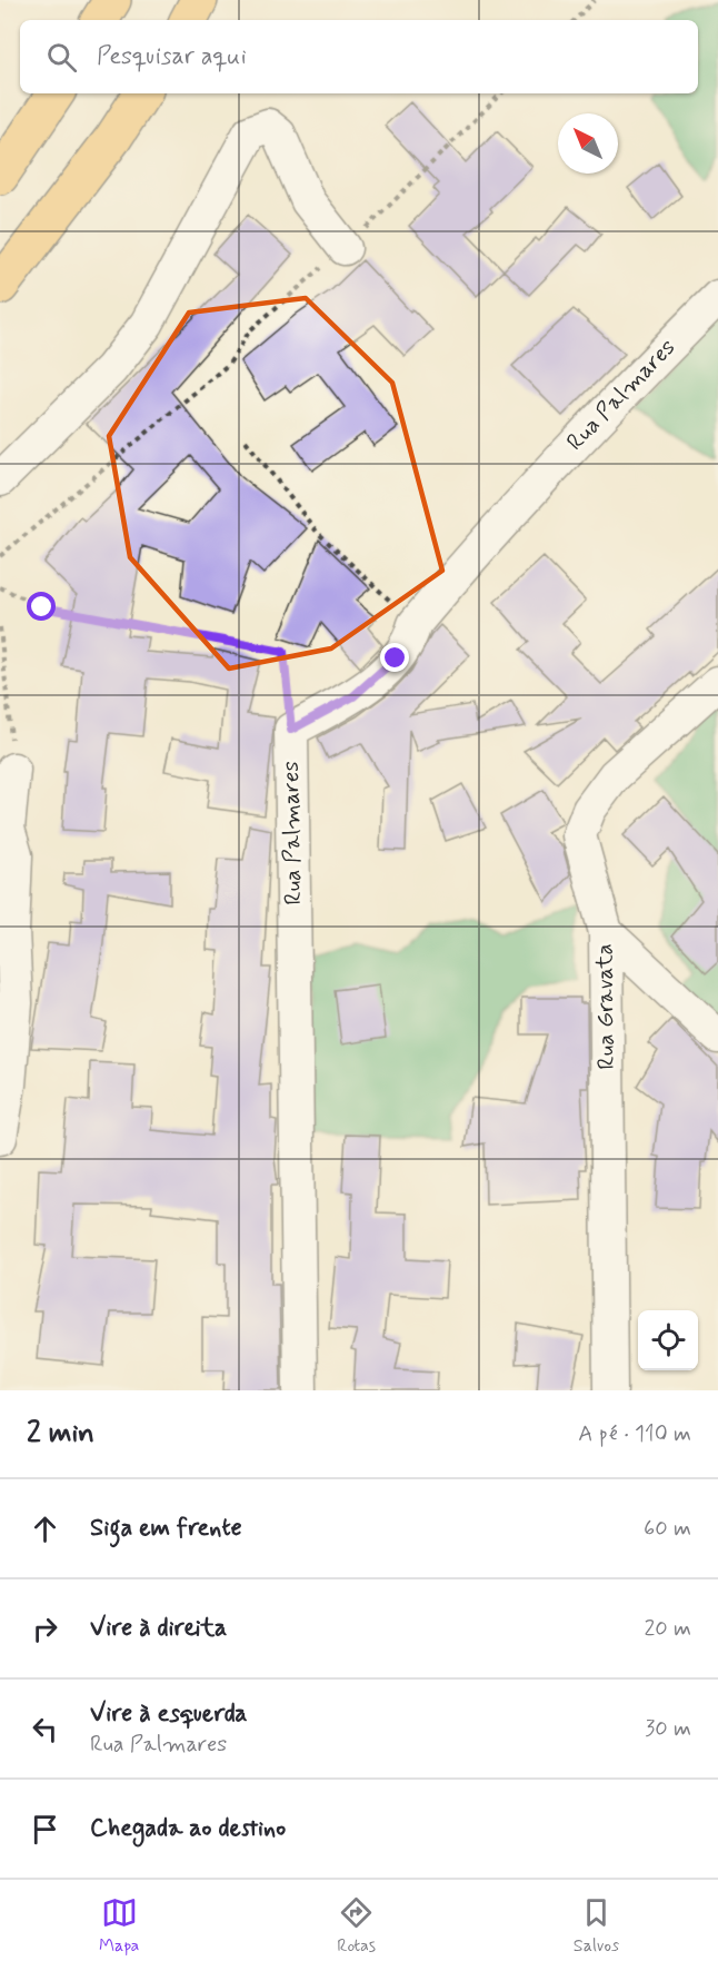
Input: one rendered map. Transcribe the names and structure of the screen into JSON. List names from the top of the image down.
{
  "streets": {
    "street": ["Rua Palmares", "Rua Gravata"]
  },
  "north": "top left",
  "page": {
    "search": "Pesquisar aqui",
    "heading": ["2 min", "A pé · 110 m"],
    "list": [
      ["Siga em frente", "60 m"],
      ["Vire à direita", "20 m"],
      ["Vire à esquerda", "Rua Palmares", "30 m"],
      "Chegada ao destino"
    ],
    "nav": ["Mapa", "Rotas", "Salvos"]
  }
}
